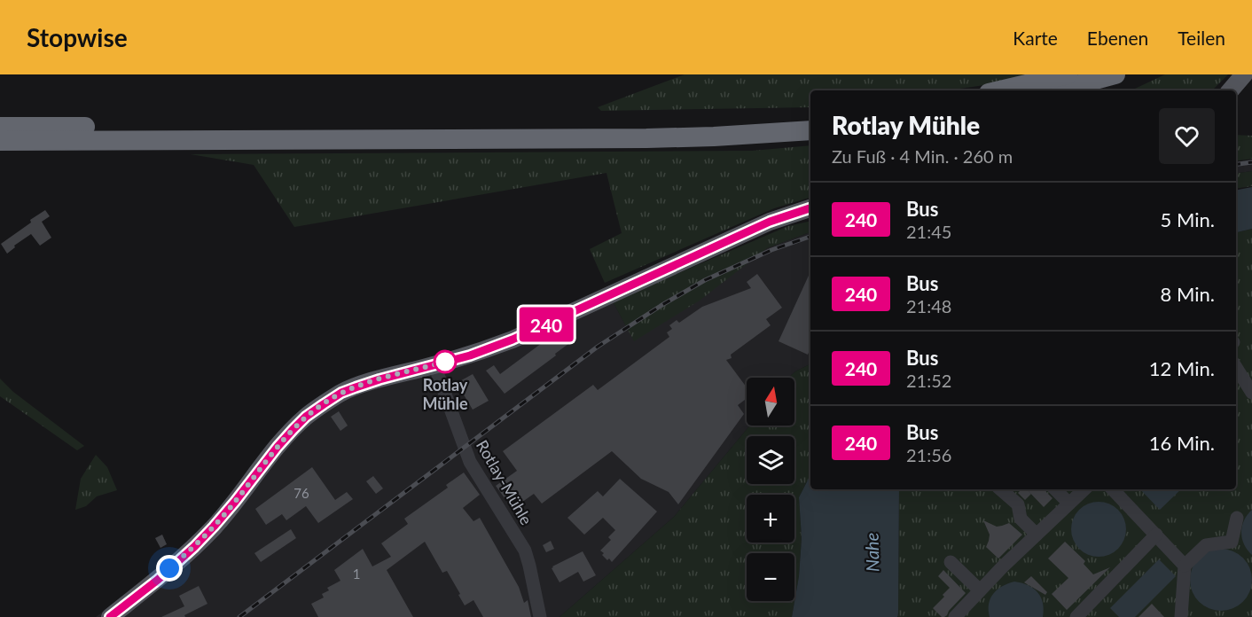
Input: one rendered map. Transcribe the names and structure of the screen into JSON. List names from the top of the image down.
{
  "streets": {
    "street": ["Rotlay-Mühle"]
  },
  "water": ["Nahe"],
  "places": ["Rotlay Mühle"],
  "lines": ["bus line 240"],
  "house_numbers": ["76", "1"],
  "north": "top",
  "page": {
    "header": "Stopwise",
    "nav": ["Karte", "Ebenen", "Teilen"],
    "on_map": "240",
    "heading": ["Rotlay Mühle", "Zu Fuß · 4 Min. · 260 m"],
    "list": [
      {
        "mark": "240",
        "name": "Bus",
        "note": "21:45",
        "value": "5 Min."
      },
      {
        "mark": "240",
        "name": "Bus",
        "note": "21:48",
        "value": "8 Min."
      },
      {
        "mark": "240",
        "name": "Bus",
        "note": "21:52",
        "value": "12 Min."
      },
      {
        "mark": "240",
        "name": "Bus",
        "note": "21:56",
        "value": "16 Min."
      }
    ],
    "map_buttons": ["+", "−"]
  }
}
